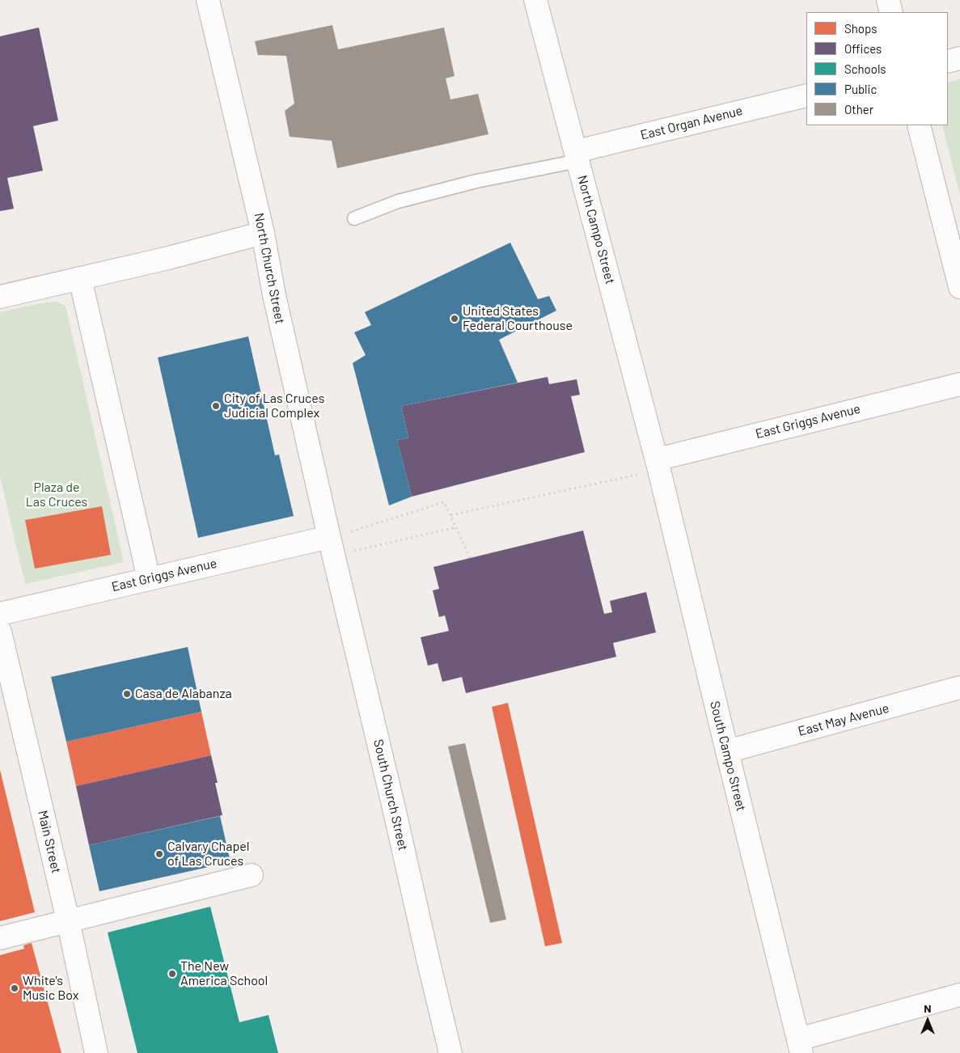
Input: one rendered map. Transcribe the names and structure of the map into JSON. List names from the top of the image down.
{
  "streets": {
    "street": [
      "East Organ Avenue",
      "North Campo Street",
      "North Church Street",
      "East Griggs Avenue",
      "East May Avenue",
      "South Campo Street",
      "South Church Street",
      "Main Street"
    ]
  },
  "crossings": [
    ["East Organ Avenue", "North Campo Street"],
    ["North Campo Street", "East Griggs Avenue"],
    ["North Campo Street", "South Campo Street"],
    ["North Church Street", "East Griggs Avenue"],
    ["North Church Street", "South Church Street"],
    ["East Griggs Avenue", "South Campo Street"],
    ["East Griggs Avenue", "South Church Street"],
    ["East May Avenue", "South Campo Street"]
  ],
  "parks": ["Plaza de Las Cruces"],
  "places": [
    "United States Federal Courthouse",
    "City of Las Cruces Judicial Complex",
    "Casa de Alabanza",
    "Calvary Chapel of Las Cruces",
    "The New America School",
    "White's Music Box"
  ],
  "legend": [
    "Shops",
    "Offices",
    "Schools",
    "Public",
    "Other"
  ],
  "north": "top"
}
